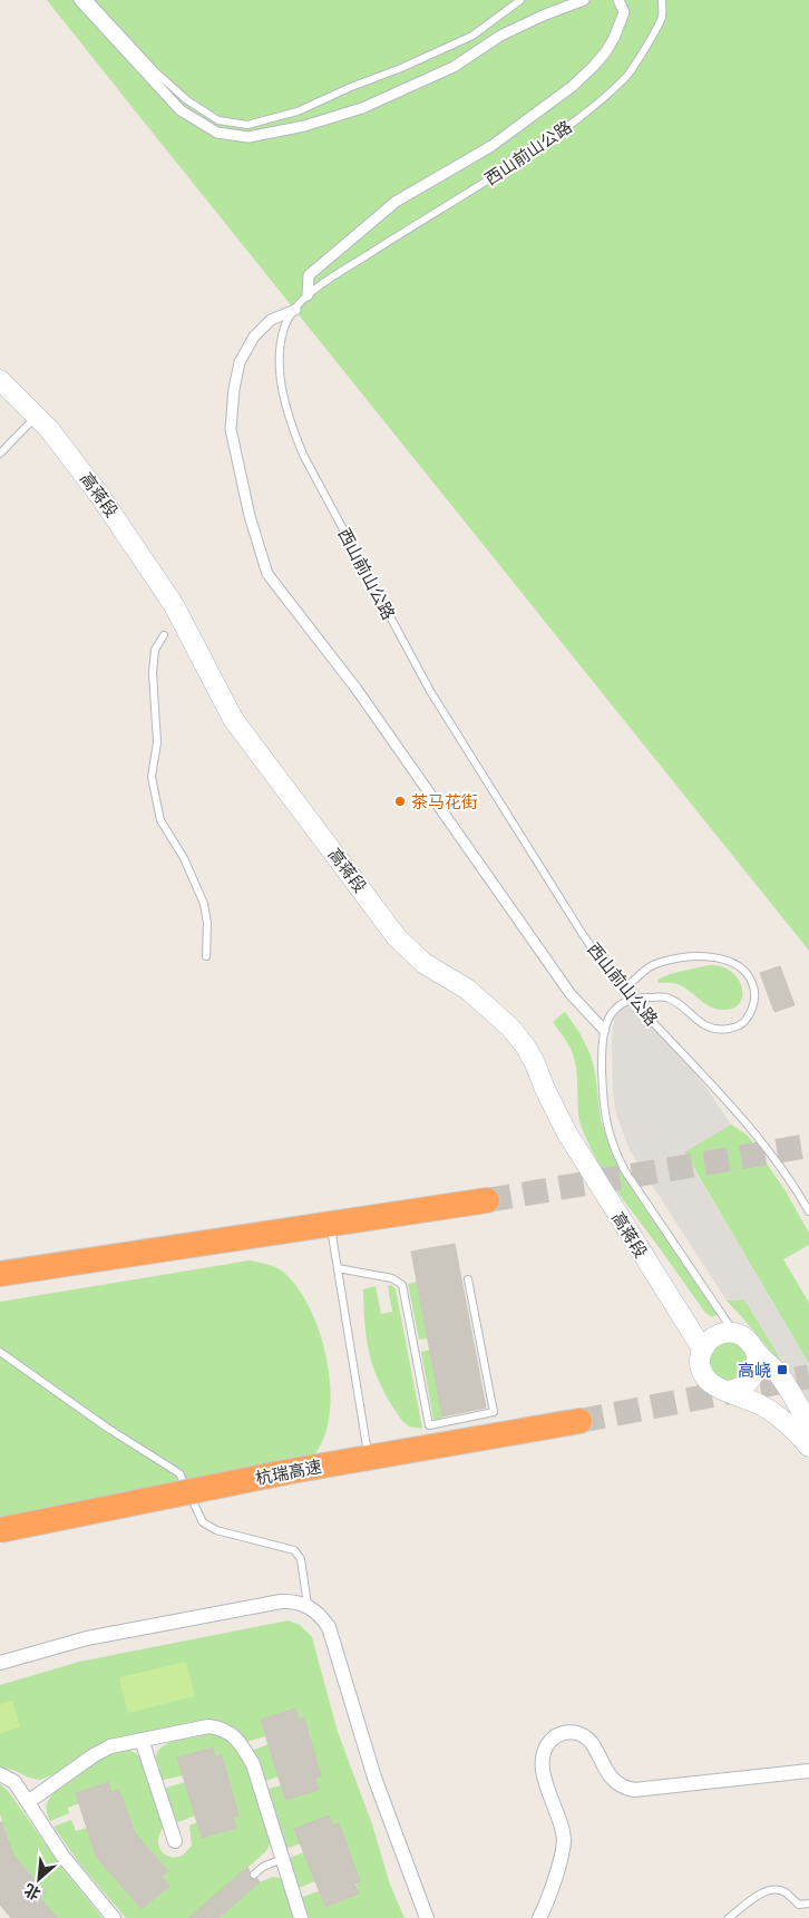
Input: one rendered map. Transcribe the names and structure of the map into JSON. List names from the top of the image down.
{
  "streets": {
    "highway": ["杭瑞高速"],
    "main road": ["高蒋段"],
    "lane": ["西山前山公路"]
  },
  "places": {
    "other": ["茶马花街"],
    "transit": ["高峣"]
  },
  "north": "bottom left"
}
